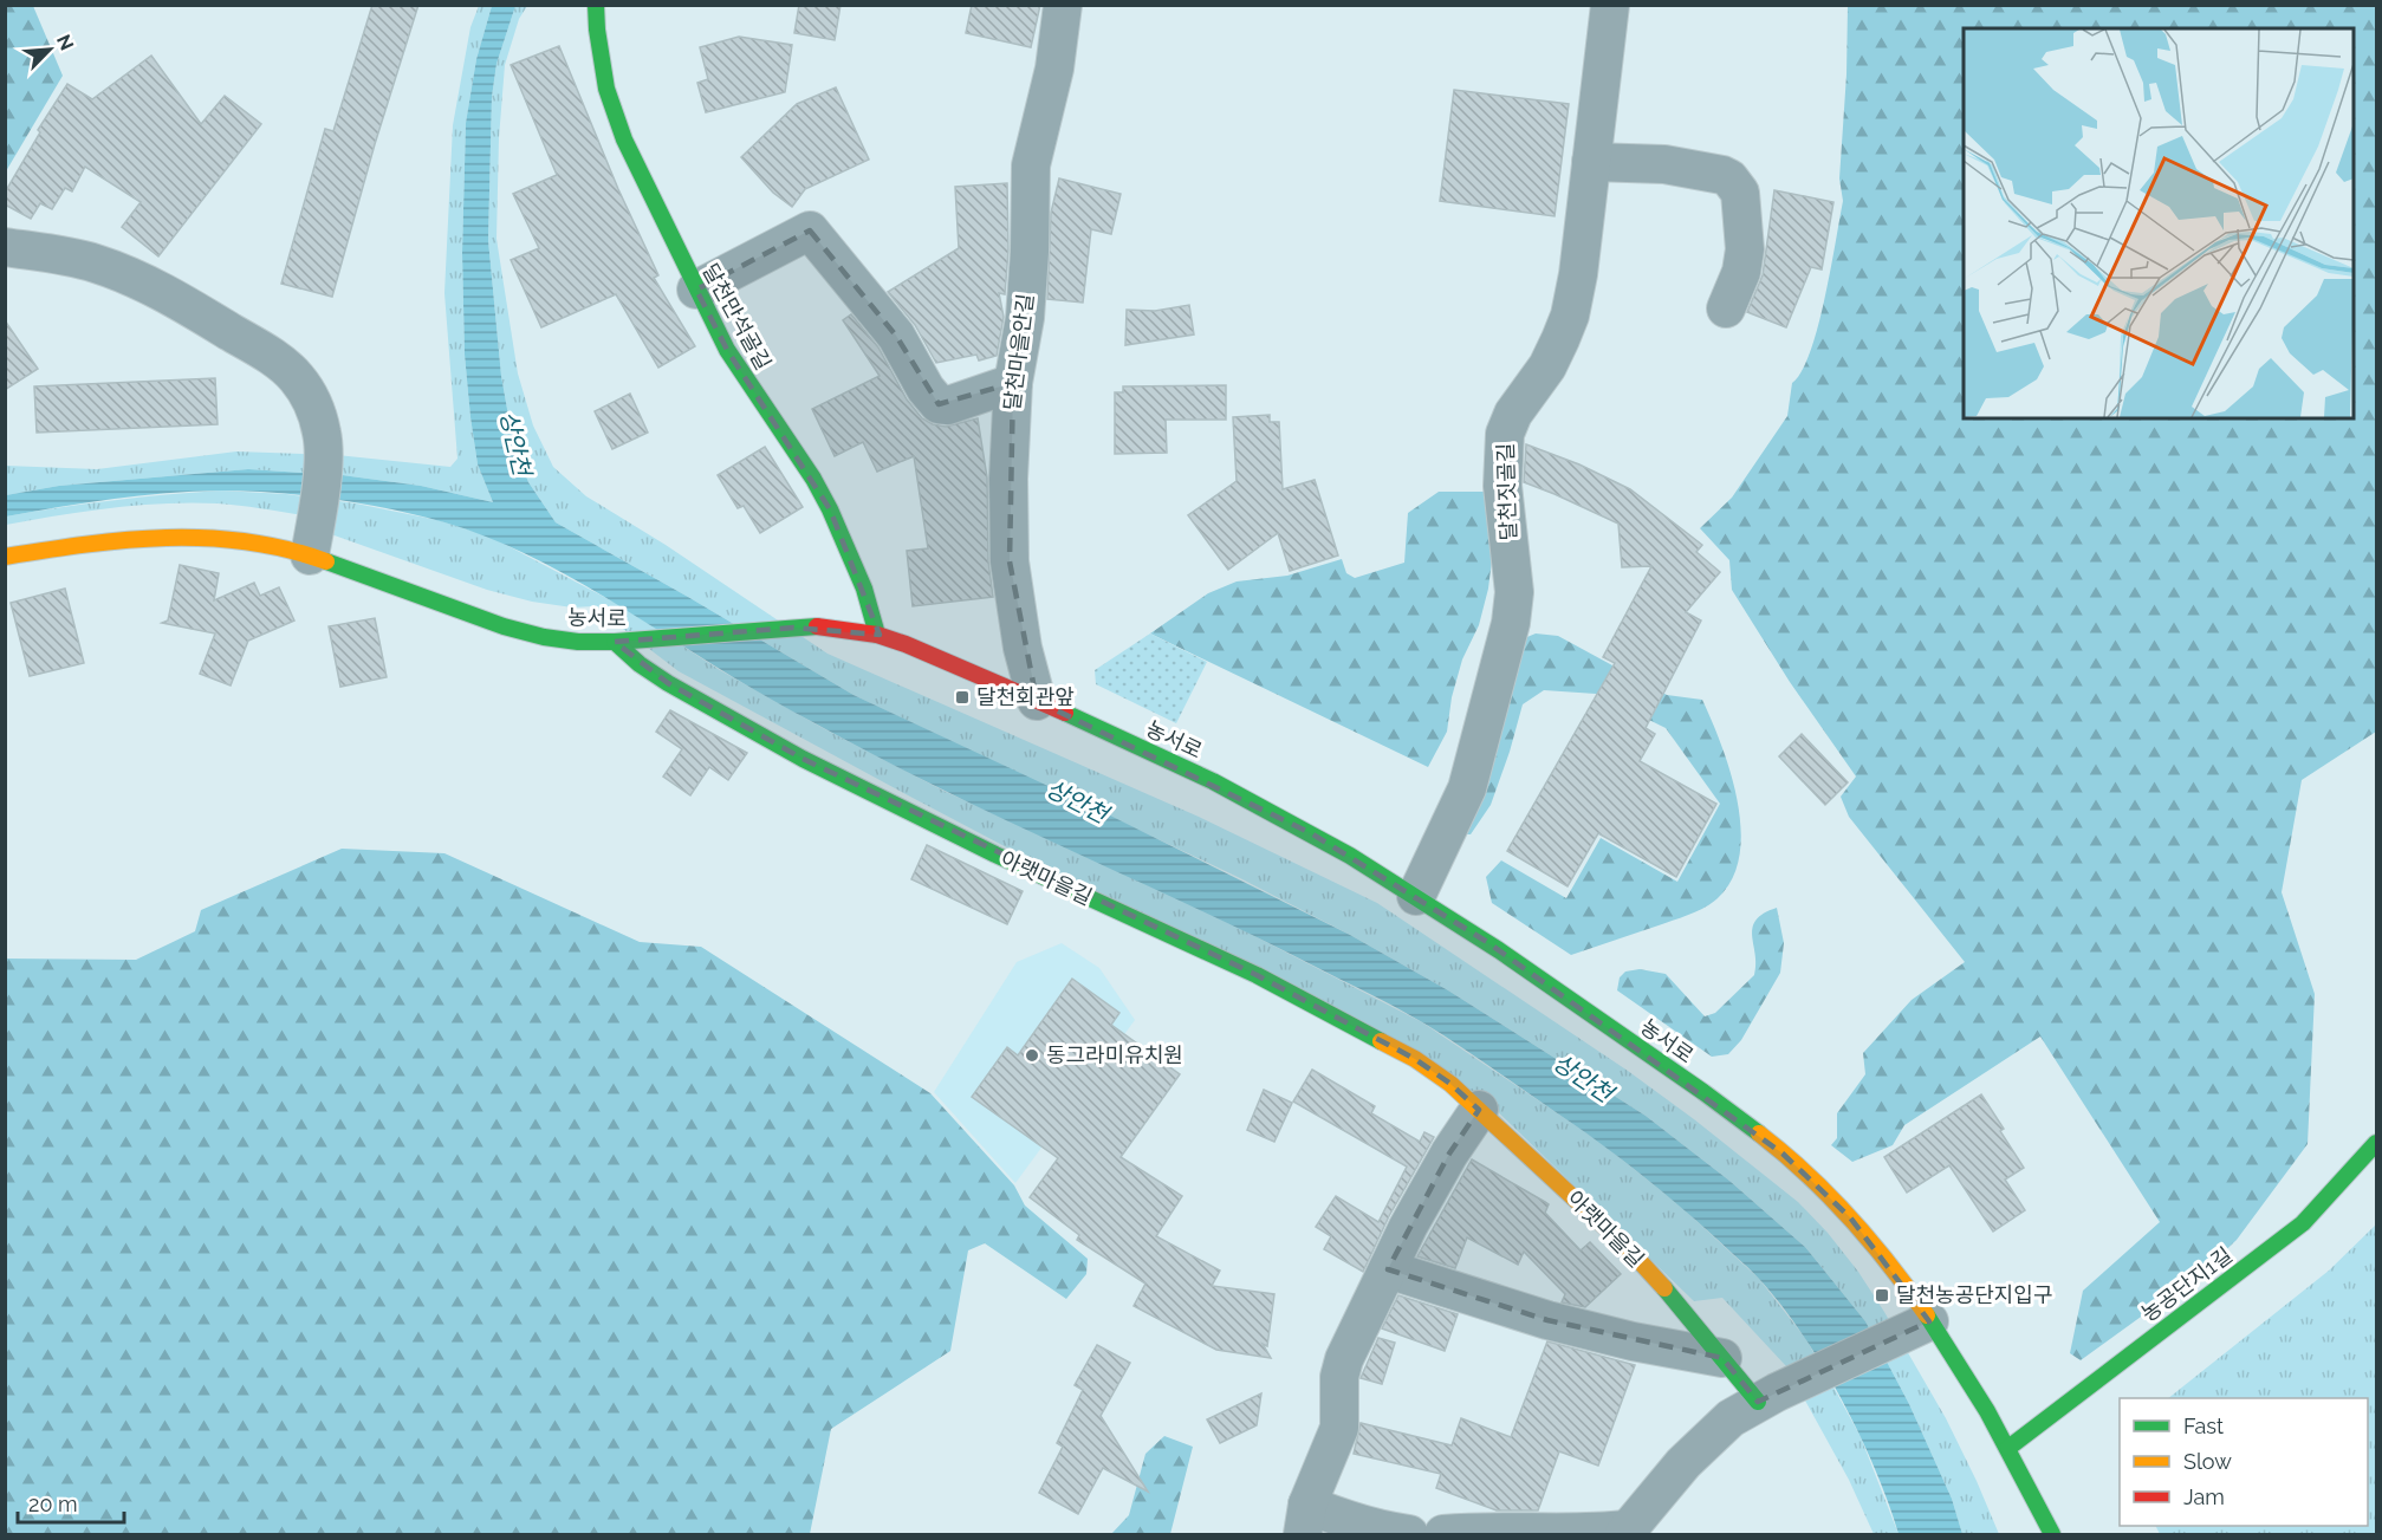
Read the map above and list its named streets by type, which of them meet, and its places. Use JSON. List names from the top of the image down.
{
  "streets": {
    "street": [
      "달천만석골길",
      "달천마을안길",
      "달천짓골길",
      "농서로",
      "아랫마을길",
      "농공단지1길"
    ]
  },
  "crossings": [
    ["달천만석골길", "농서로"],
    ["달천마을안길", "농서로"],
    ["달천짓골길", "농서로"],
    ["농서로", "아랫마을길"],
    ["농서로", "농공단지1길"]
  ],
  "water": ["상안천"],
  "places": {
    "transit": ["달천회관앞", "달천농공단지입구"],
    "other": ["동그라미유치원"]
  },
  "legend": ["Fast", "Slow", "Jam"],
  "scale_bar": "20 m",
  "north": "top right"
}
